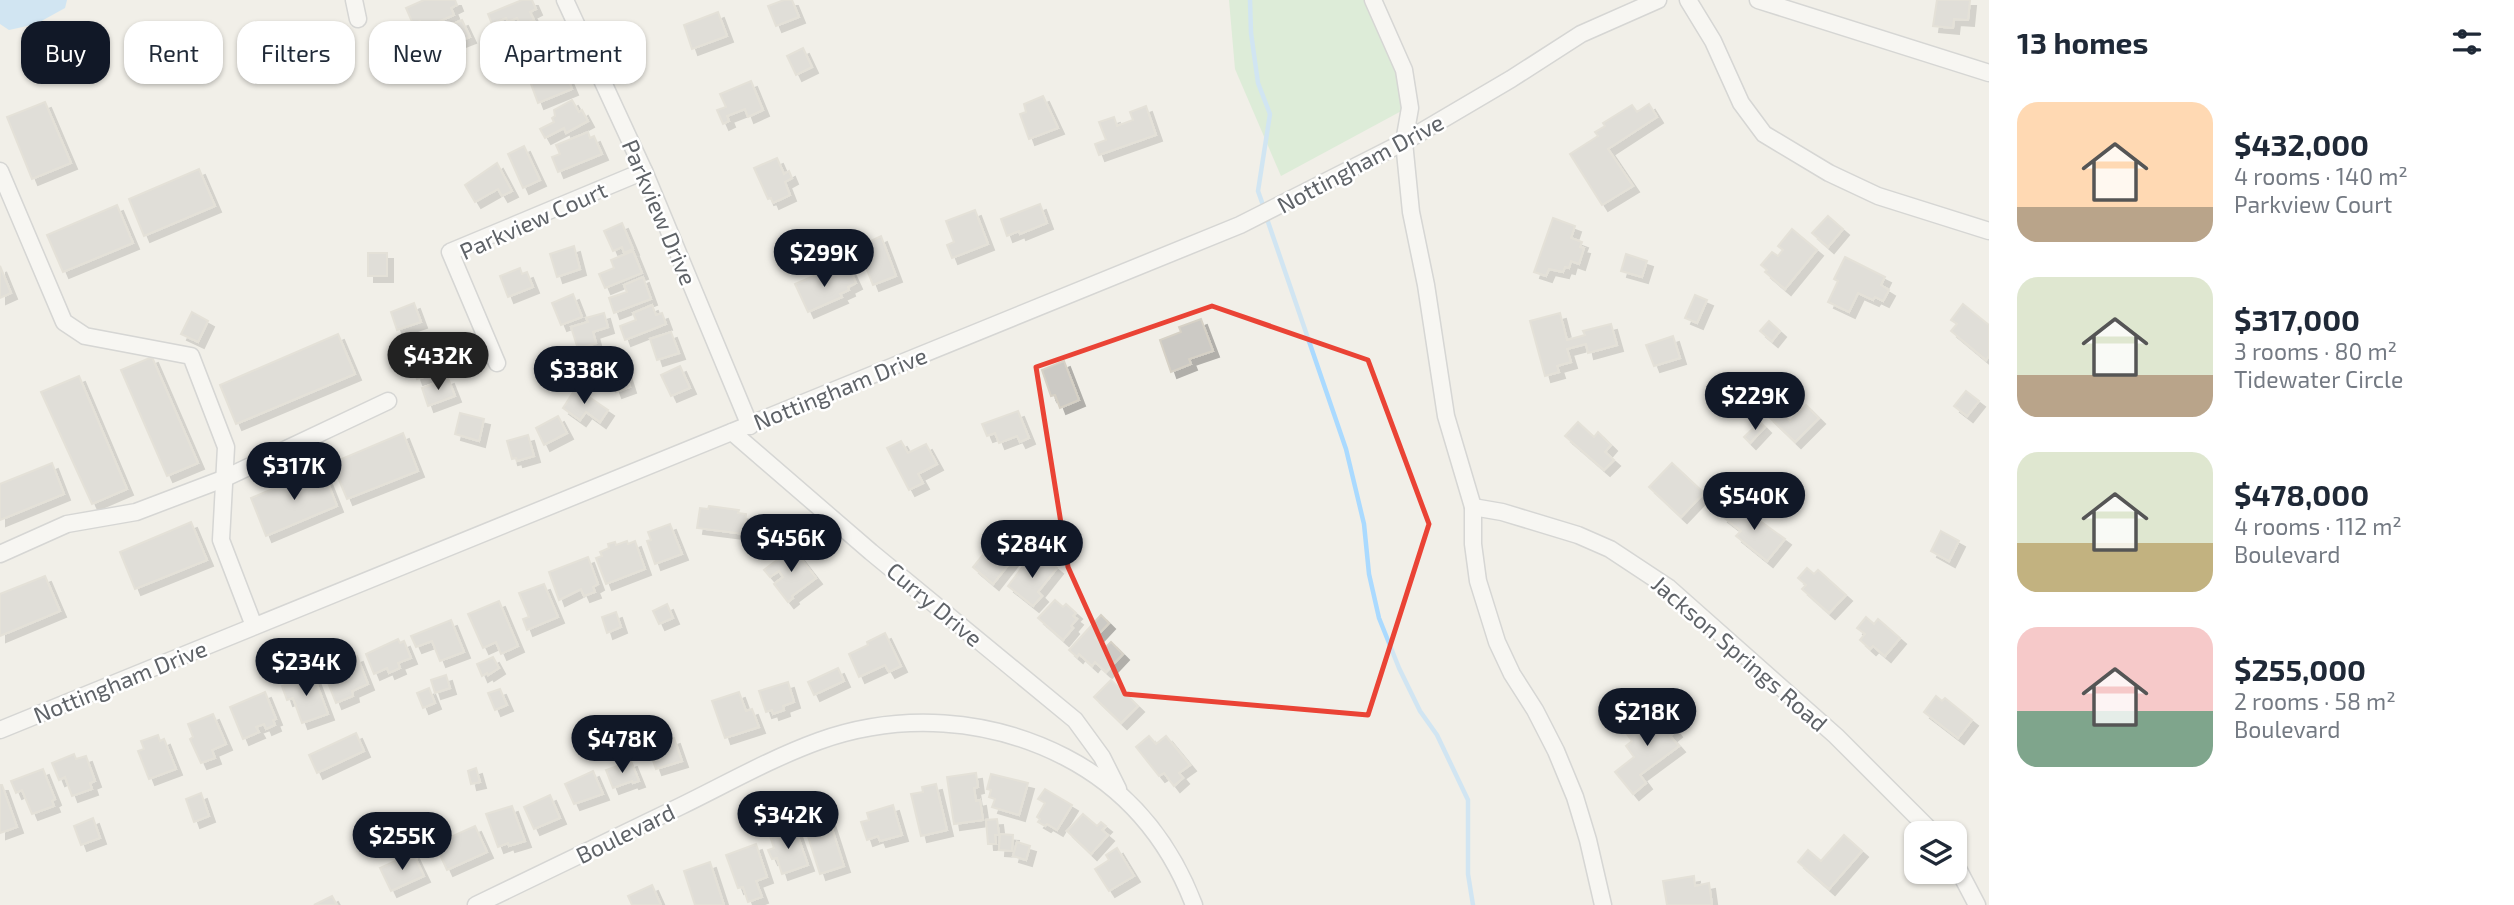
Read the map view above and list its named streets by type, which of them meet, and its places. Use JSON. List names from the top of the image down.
{
  "streets": {
    "street": [
      "Nottingham Drive",
      "Parkview Drive",
      "Parkview Court",
      "Curry Drive",
      "Jackson Springs Road",
      "Boulevard"
    ]
  },
  "crossings": [
    ["Nottingham Drive", "Parkview Drive"],
    ["Nottingham Drive", "Curry Drive"],
    ["Parkview Drive", "Parkview Court"],
    ["Curry Drive", "Boulevard"]
  ],
  "page": {
    "heading": "13 homes",
    "chip": [
      "Buy",
      "Rent",
      "Filters",
      "New",
      "Apartment"
    ],
    "list": [
      {
        "name": "$432,000",
        "note": "4 rooms · 140 m² · Parkview Court"
      },
      {
        "name": "$317,000",
        "note": "3 rooms · 80 m² · Tidewater Circle"
      },
      {
        "name": "$478,000",
        "note": "4 rooms · 112 m² · Boulevard"
      },
      {
        "name": "$255,000",
        "note": "2 rooms · 58 m² · Boulevard"
      }
    ],
    "price": [
      "$299K",
      "$432K",
      "$338K",
      "$229K",
      "$317K",
      "$540K",
      "$456K",
      "$284K",
      "$234K",
      "$218K",
      "$478K",
      "$342K",
      "$255K"
    ]
  }
}
